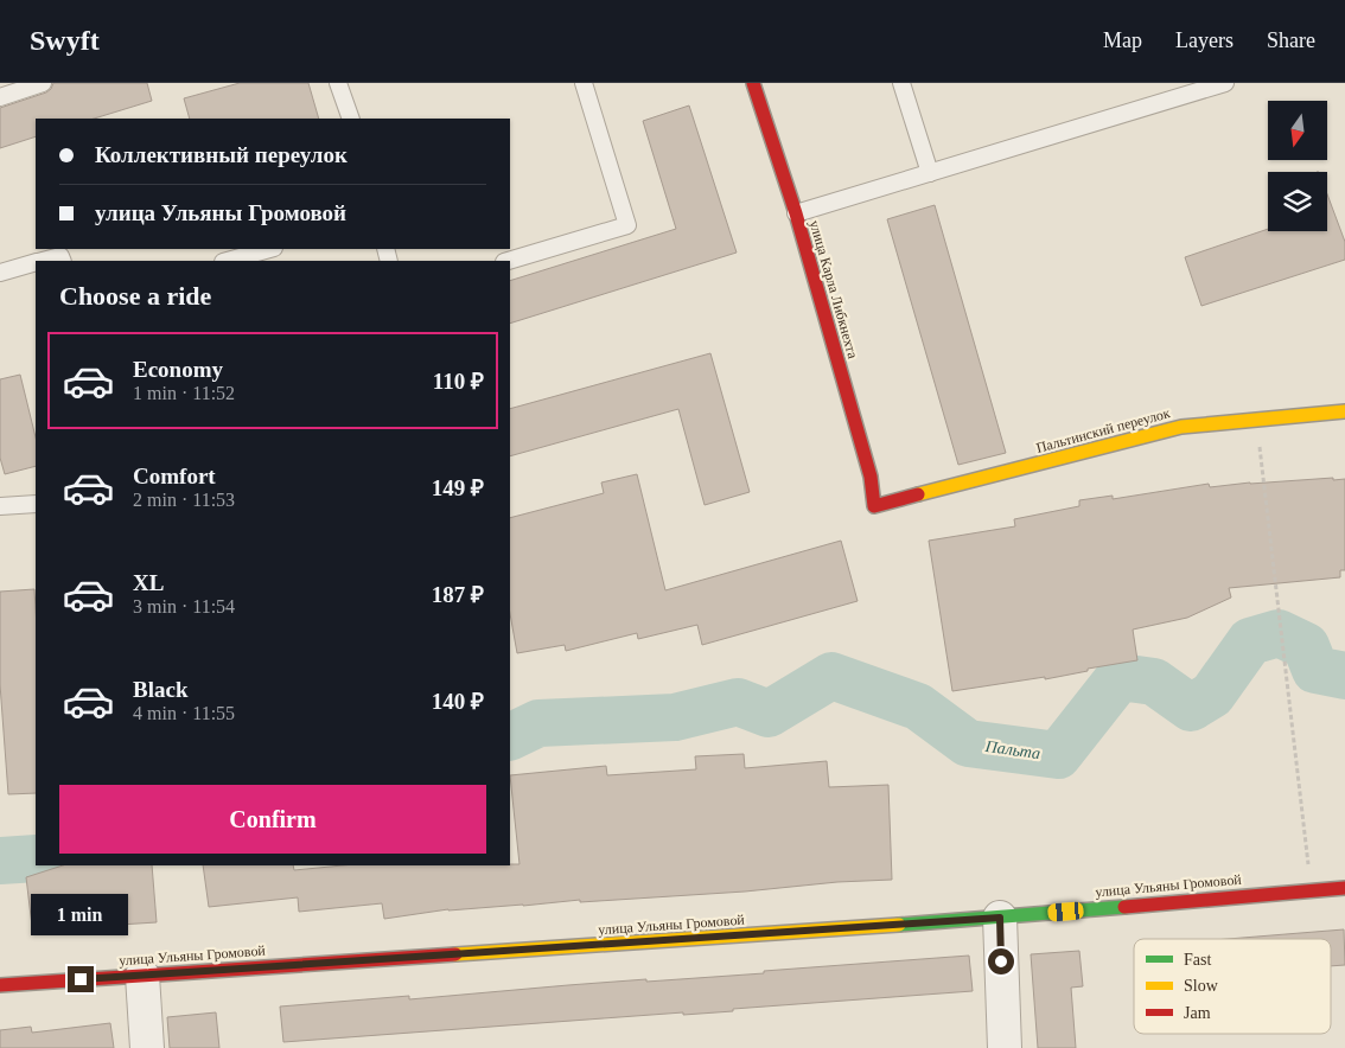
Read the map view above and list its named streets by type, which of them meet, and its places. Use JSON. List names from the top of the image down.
{
  "streets": {
    "street": ["улица Карла Либкнехта", "Пальтинский переулок", "улица Ульяны Громовой"]
  },
  "crossings": [
    ["улица Карла Либкнехта", "Пальтинский переулок"]
  ],
  "water": ["Пальта"],
  "legend": ["Fast", "Slow", "Jam"],
  "north": "bottom",
  "page": {
    "header": "Swyft",
    "nav": ["Map", "Layers", "Share"],
    "banner": ["Коллективный переулок", "улица Ульяны Громовой"],
    "heading": "Choose a ride",
    "list": [
      {
        "name": "Economy",
        "note": "1 min · 11:52",
        "value": "110 ₽"
      },
      {
        "name": "Comfort",
        "note": "2 min · 11:53",
        "value": "149 ₽"
      },
      {
        "name": "XL",
        "note": "3 min · 11:54",
        "value": "187 ₽"
      },
      {
        "name": "Black",
        "note": "4 min · 11:55",
        "value": "140 ₽"
      }
    ],
    "buttons": "Confirm",
    "bubble": "1 min"
  }
}
